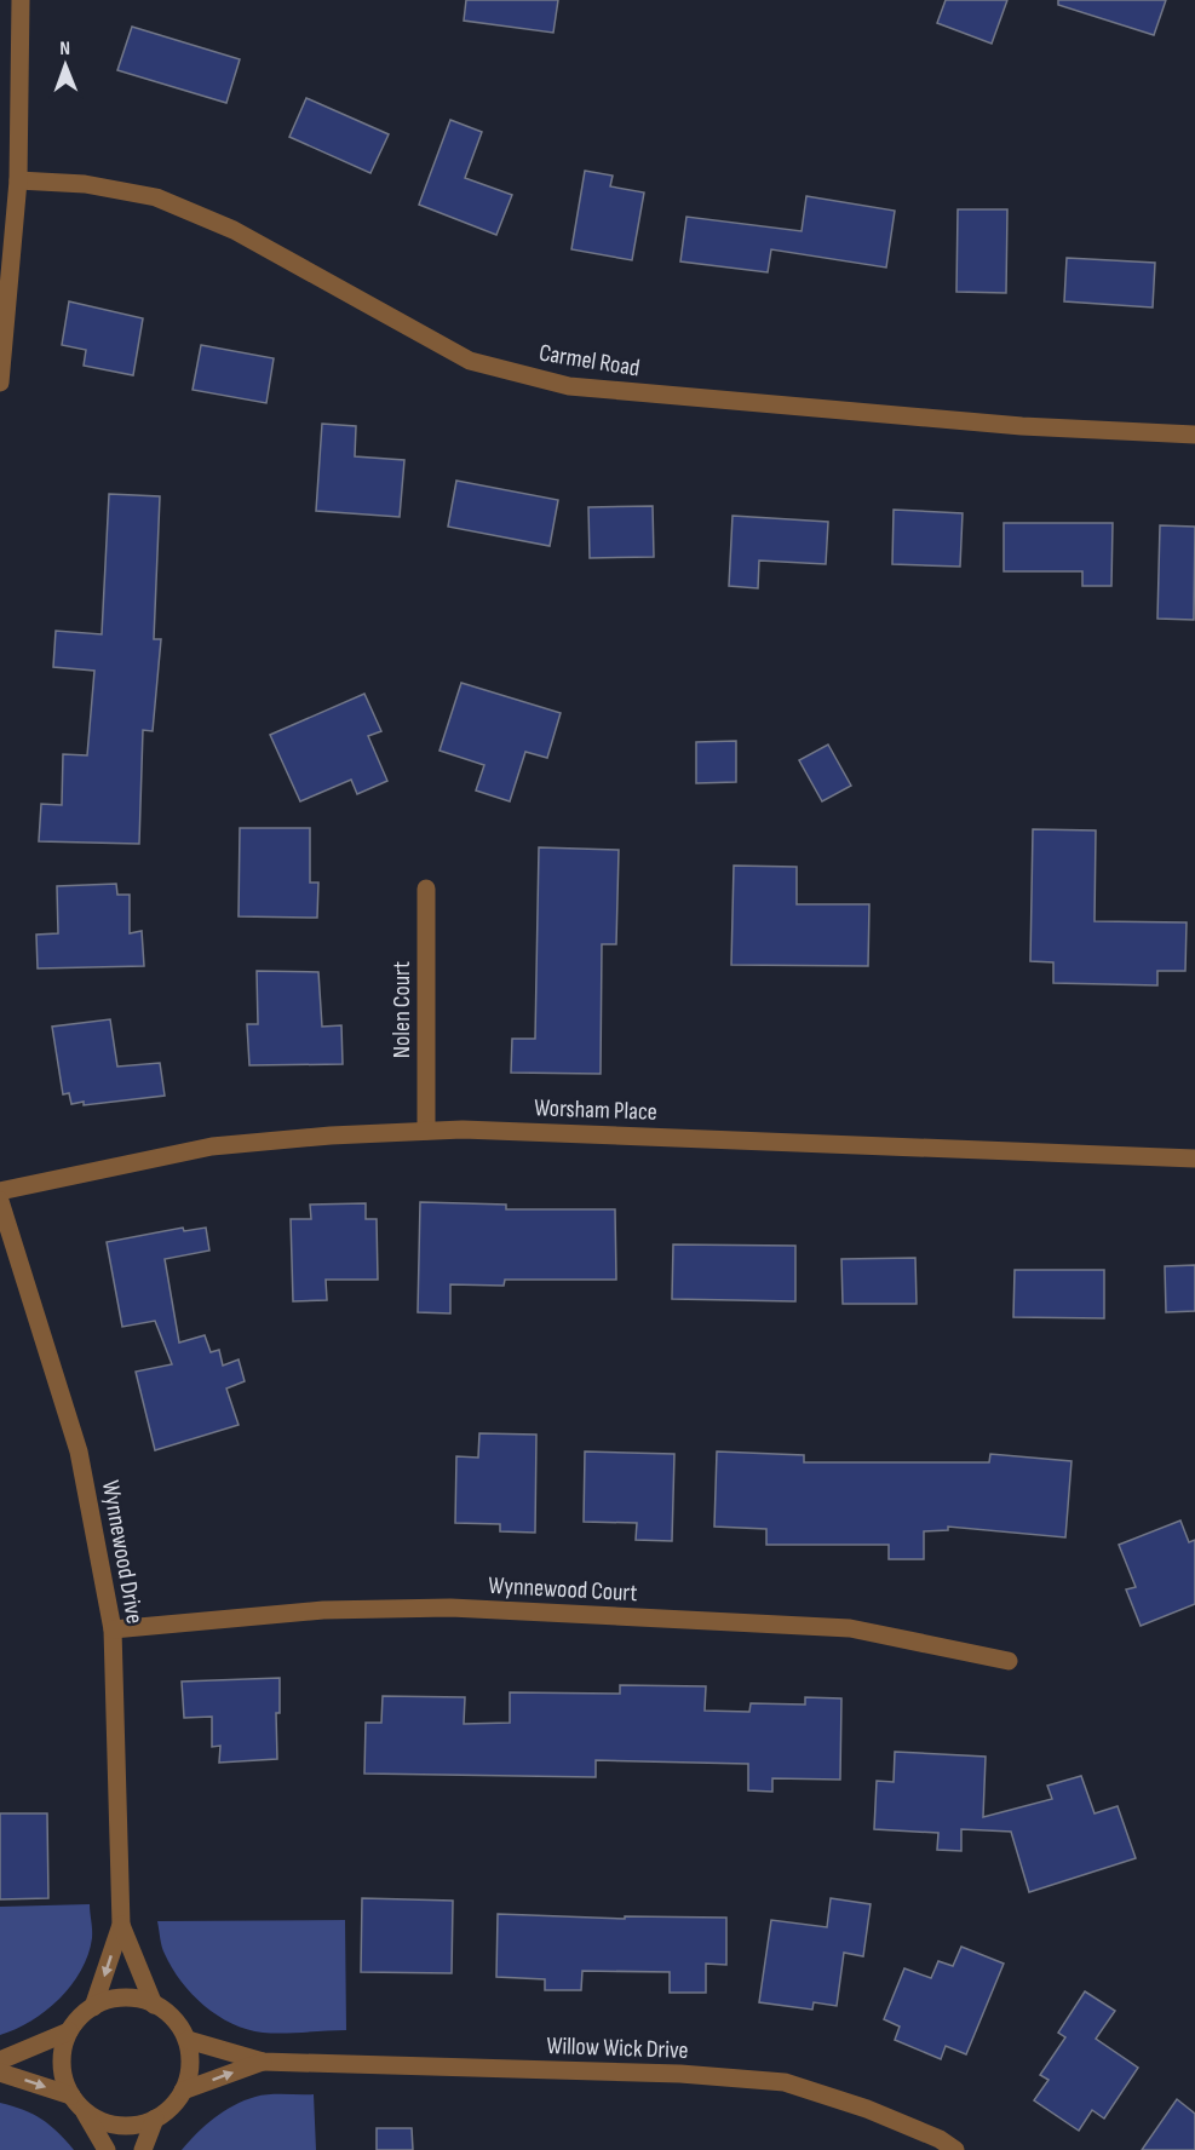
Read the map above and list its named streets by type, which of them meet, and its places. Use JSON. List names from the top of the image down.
{
  "streets": {
    "street": [
      "Carmel Road",
      "Nolen Court",
      "Worsham Place",
      "Wynnewood Drive",
      "Wynnewood Court",
      "Willow Wick Drive"
    ]
  },
  "crossings": [
    ["Nolen Court", "Worsham Place"],
    ["Wynnewood Drive", "Wynnewood Court"],
    ["Wynnewood Drive", "Willow Wick Drive"]
  ],
  "north": "top"
}
